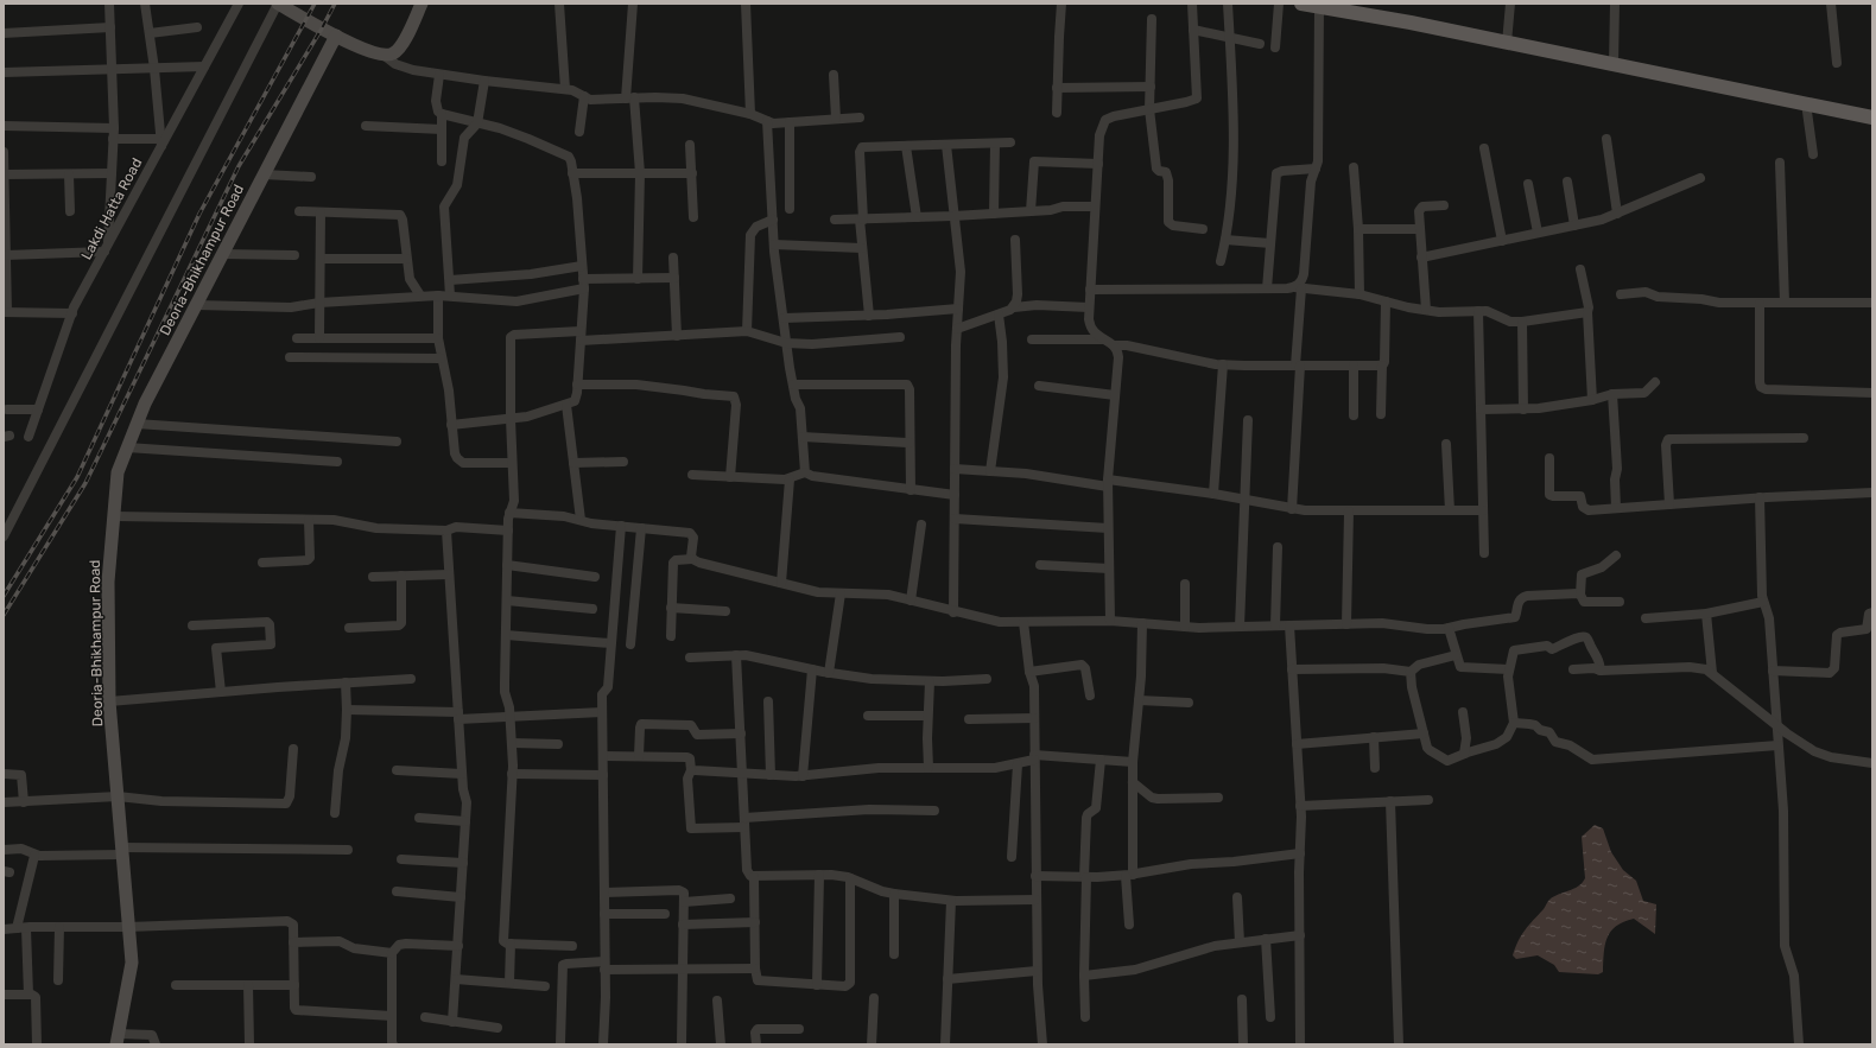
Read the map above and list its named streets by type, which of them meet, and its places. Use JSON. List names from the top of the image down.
{
  "streets": {
    "main road": ["Deoria-Bhikhampur Road"],
    "street": ["Lakdi Hatta Road"]
  }
}
